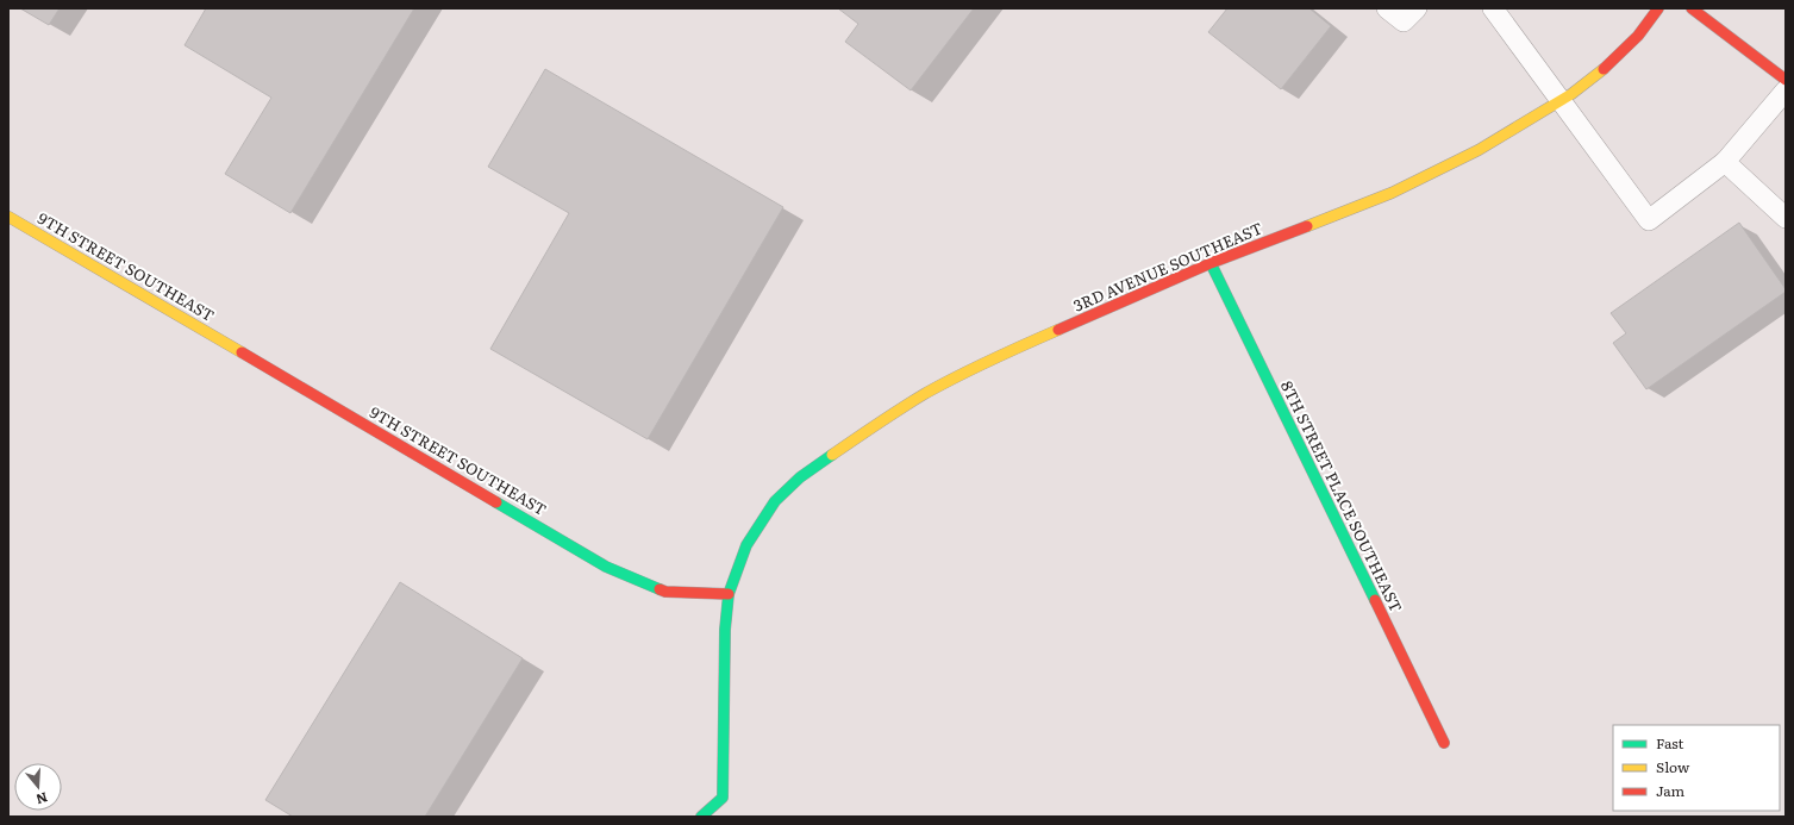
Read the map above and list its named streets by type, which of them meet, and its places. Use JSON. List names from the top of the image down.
{
  "streets": {
    "street": ["9TH STREET SOUTHEAST", "3RD AVENUE SOUTHEAST", "8TH STREET PLACE SOUTHEAST"]
  },
  "crossings": [
    ["9TH STREET SOUTHEAST", "3RD AVENUE SOUTHEAST"],
    ["3RD AVENUE SOUTHEAST", "8TH STREET PLACE SOUTHEAST"]
  ],
  "legend": ["Fast", "Slow", "Jam"],
  "north": "bottom"
}
